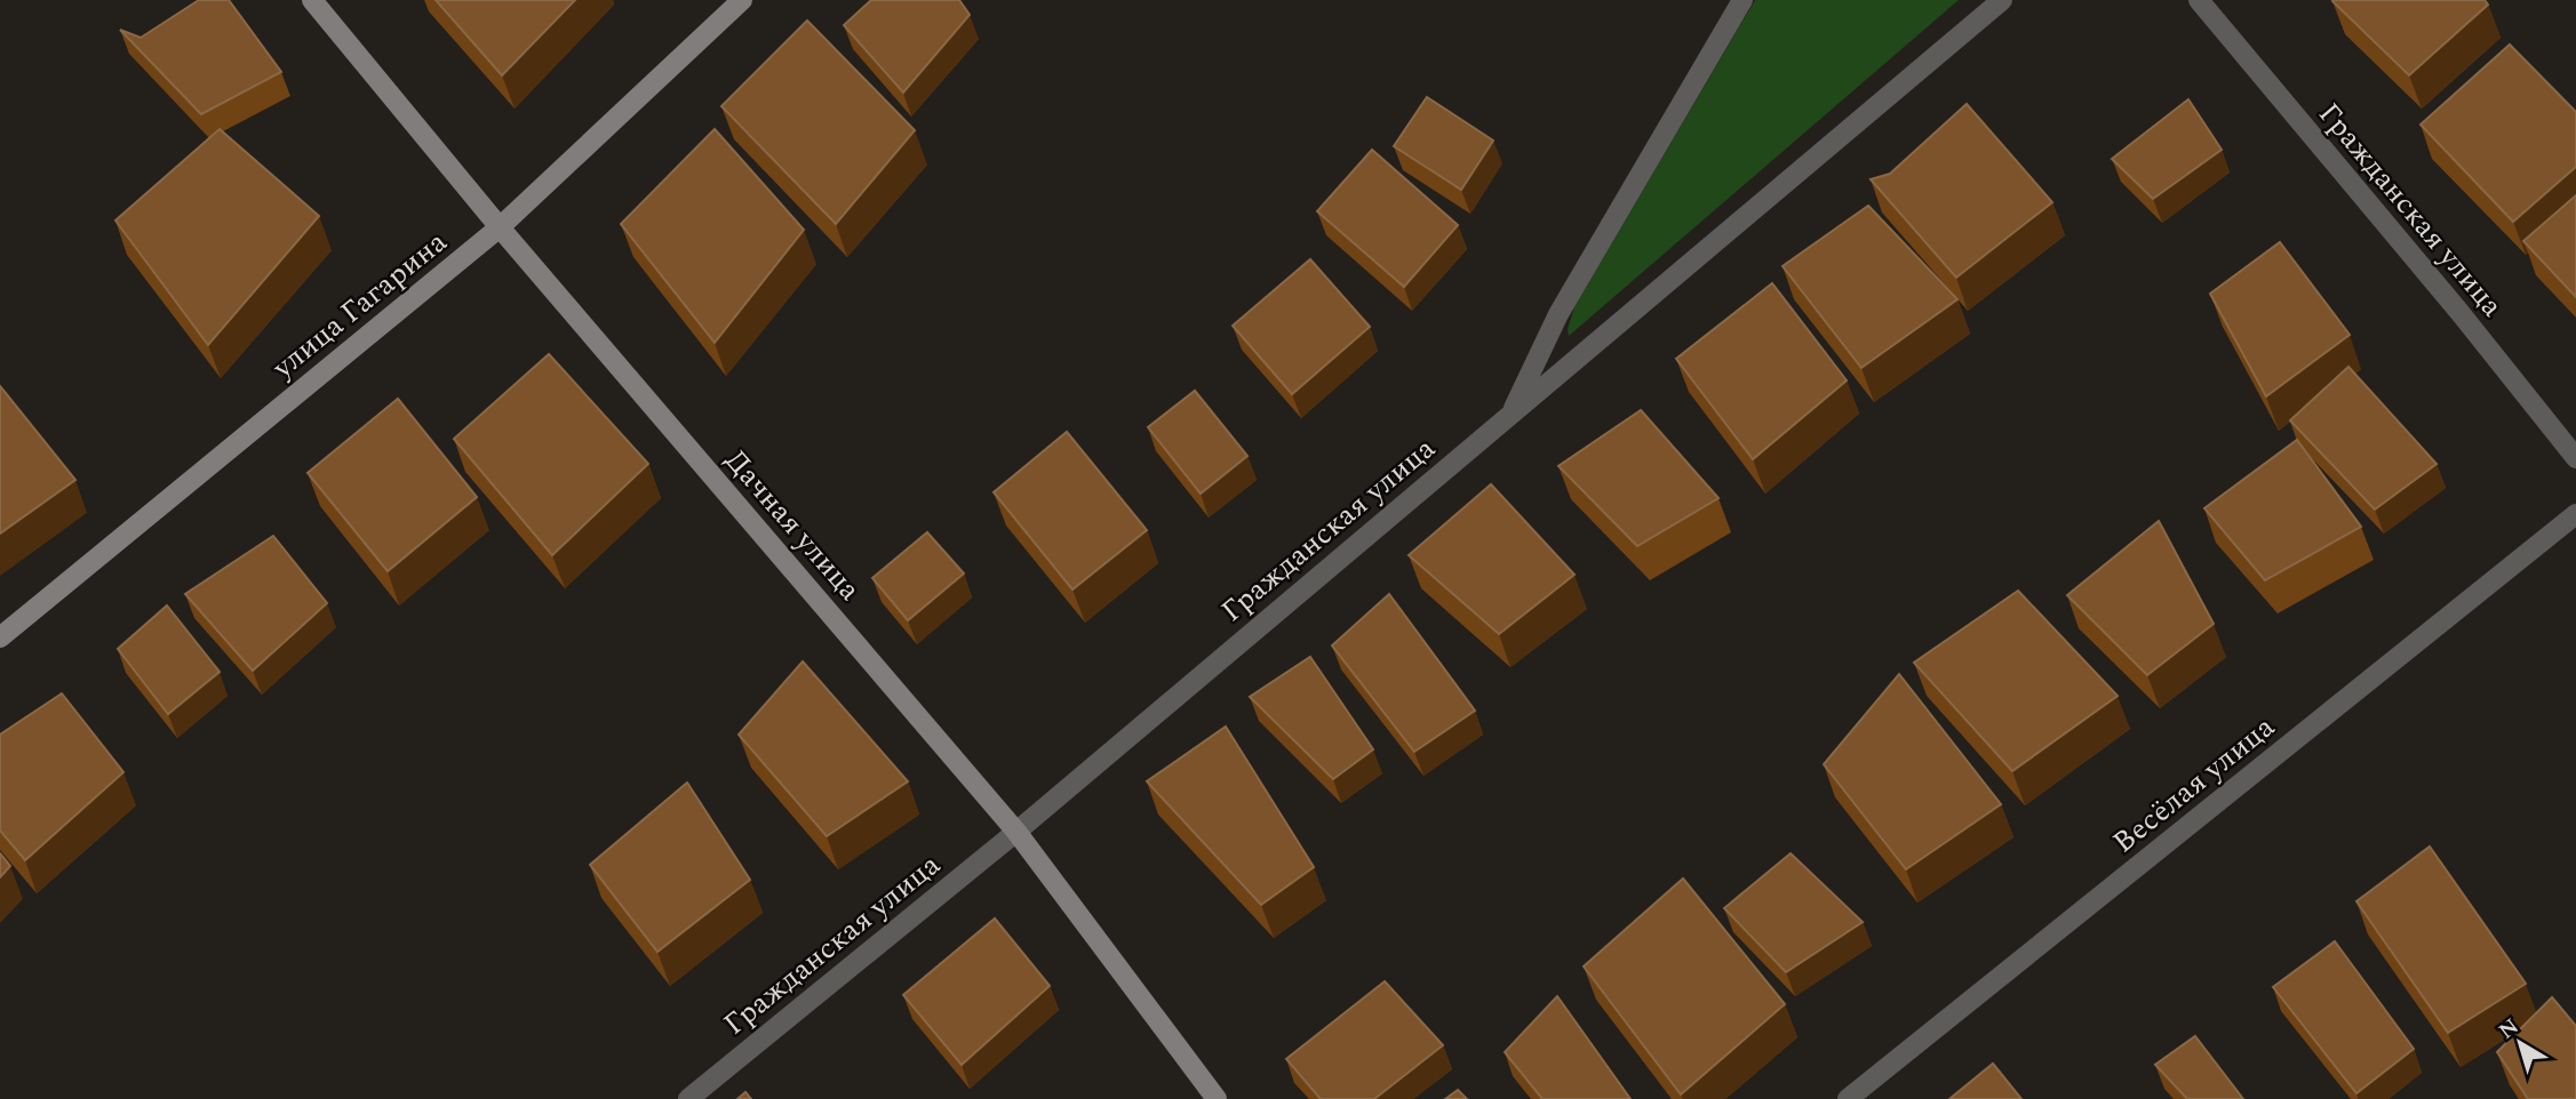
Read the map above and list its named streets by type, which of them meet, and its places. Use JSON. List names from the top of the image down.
{
  "streets": {
    "main road": ["улица Гагарина", "Дачная улица"],
    "street": ["Гражданская улица", "Весёлая улица"]
  },
  "crossings": [
    ["Гражданская улица", "Дачная улица"],
    ["улица Гагарина", "Дачная улица"]
  ],
  "north": "top left"
}
